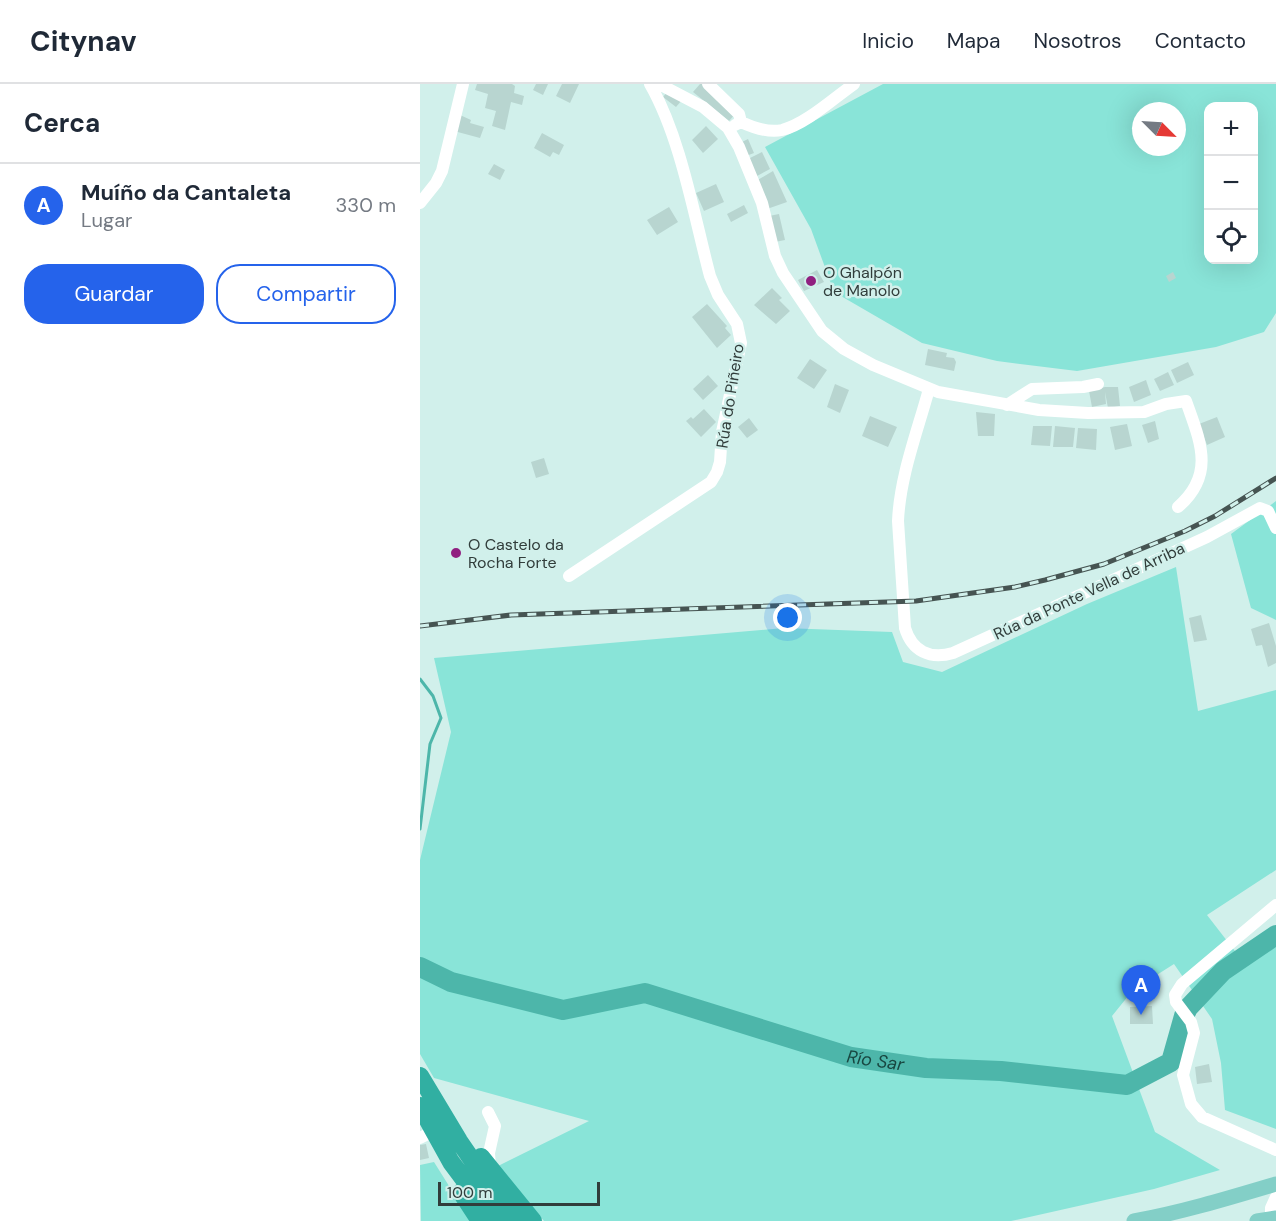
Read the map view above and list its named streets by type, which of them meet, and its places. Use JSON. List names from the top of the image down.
{
  "streets": {
    "street": ["Rúa do Piñeiro", "Rúa da Ponte Vella de Arriba"]
  },
  "water": ["Río Sar"],
  "places": ["O Ghalpón de Manolo", "O Castelo da Rocha Forte"],
  "scale_bar": "100 m",
  "north": "bottom right",
  "page": {
    "header": "Citynav",
    "nav": [
      "Inicio",
      "Mapa",
      "Nosotros",
      "Contacto"
    ],
    "heading": "Cerca",
    "map_buttons": ["+", "−"],
    "list": [
      {
        "mark": "A",
        "name": "Muíño da Cantaleta",
        "note": "Lugar",
        "value": "330 m"
      }
    ],
    "buttons": ["Guardar", "Compartir"],
    "pins": "A",
    "scale": "100 m"
  }
}
